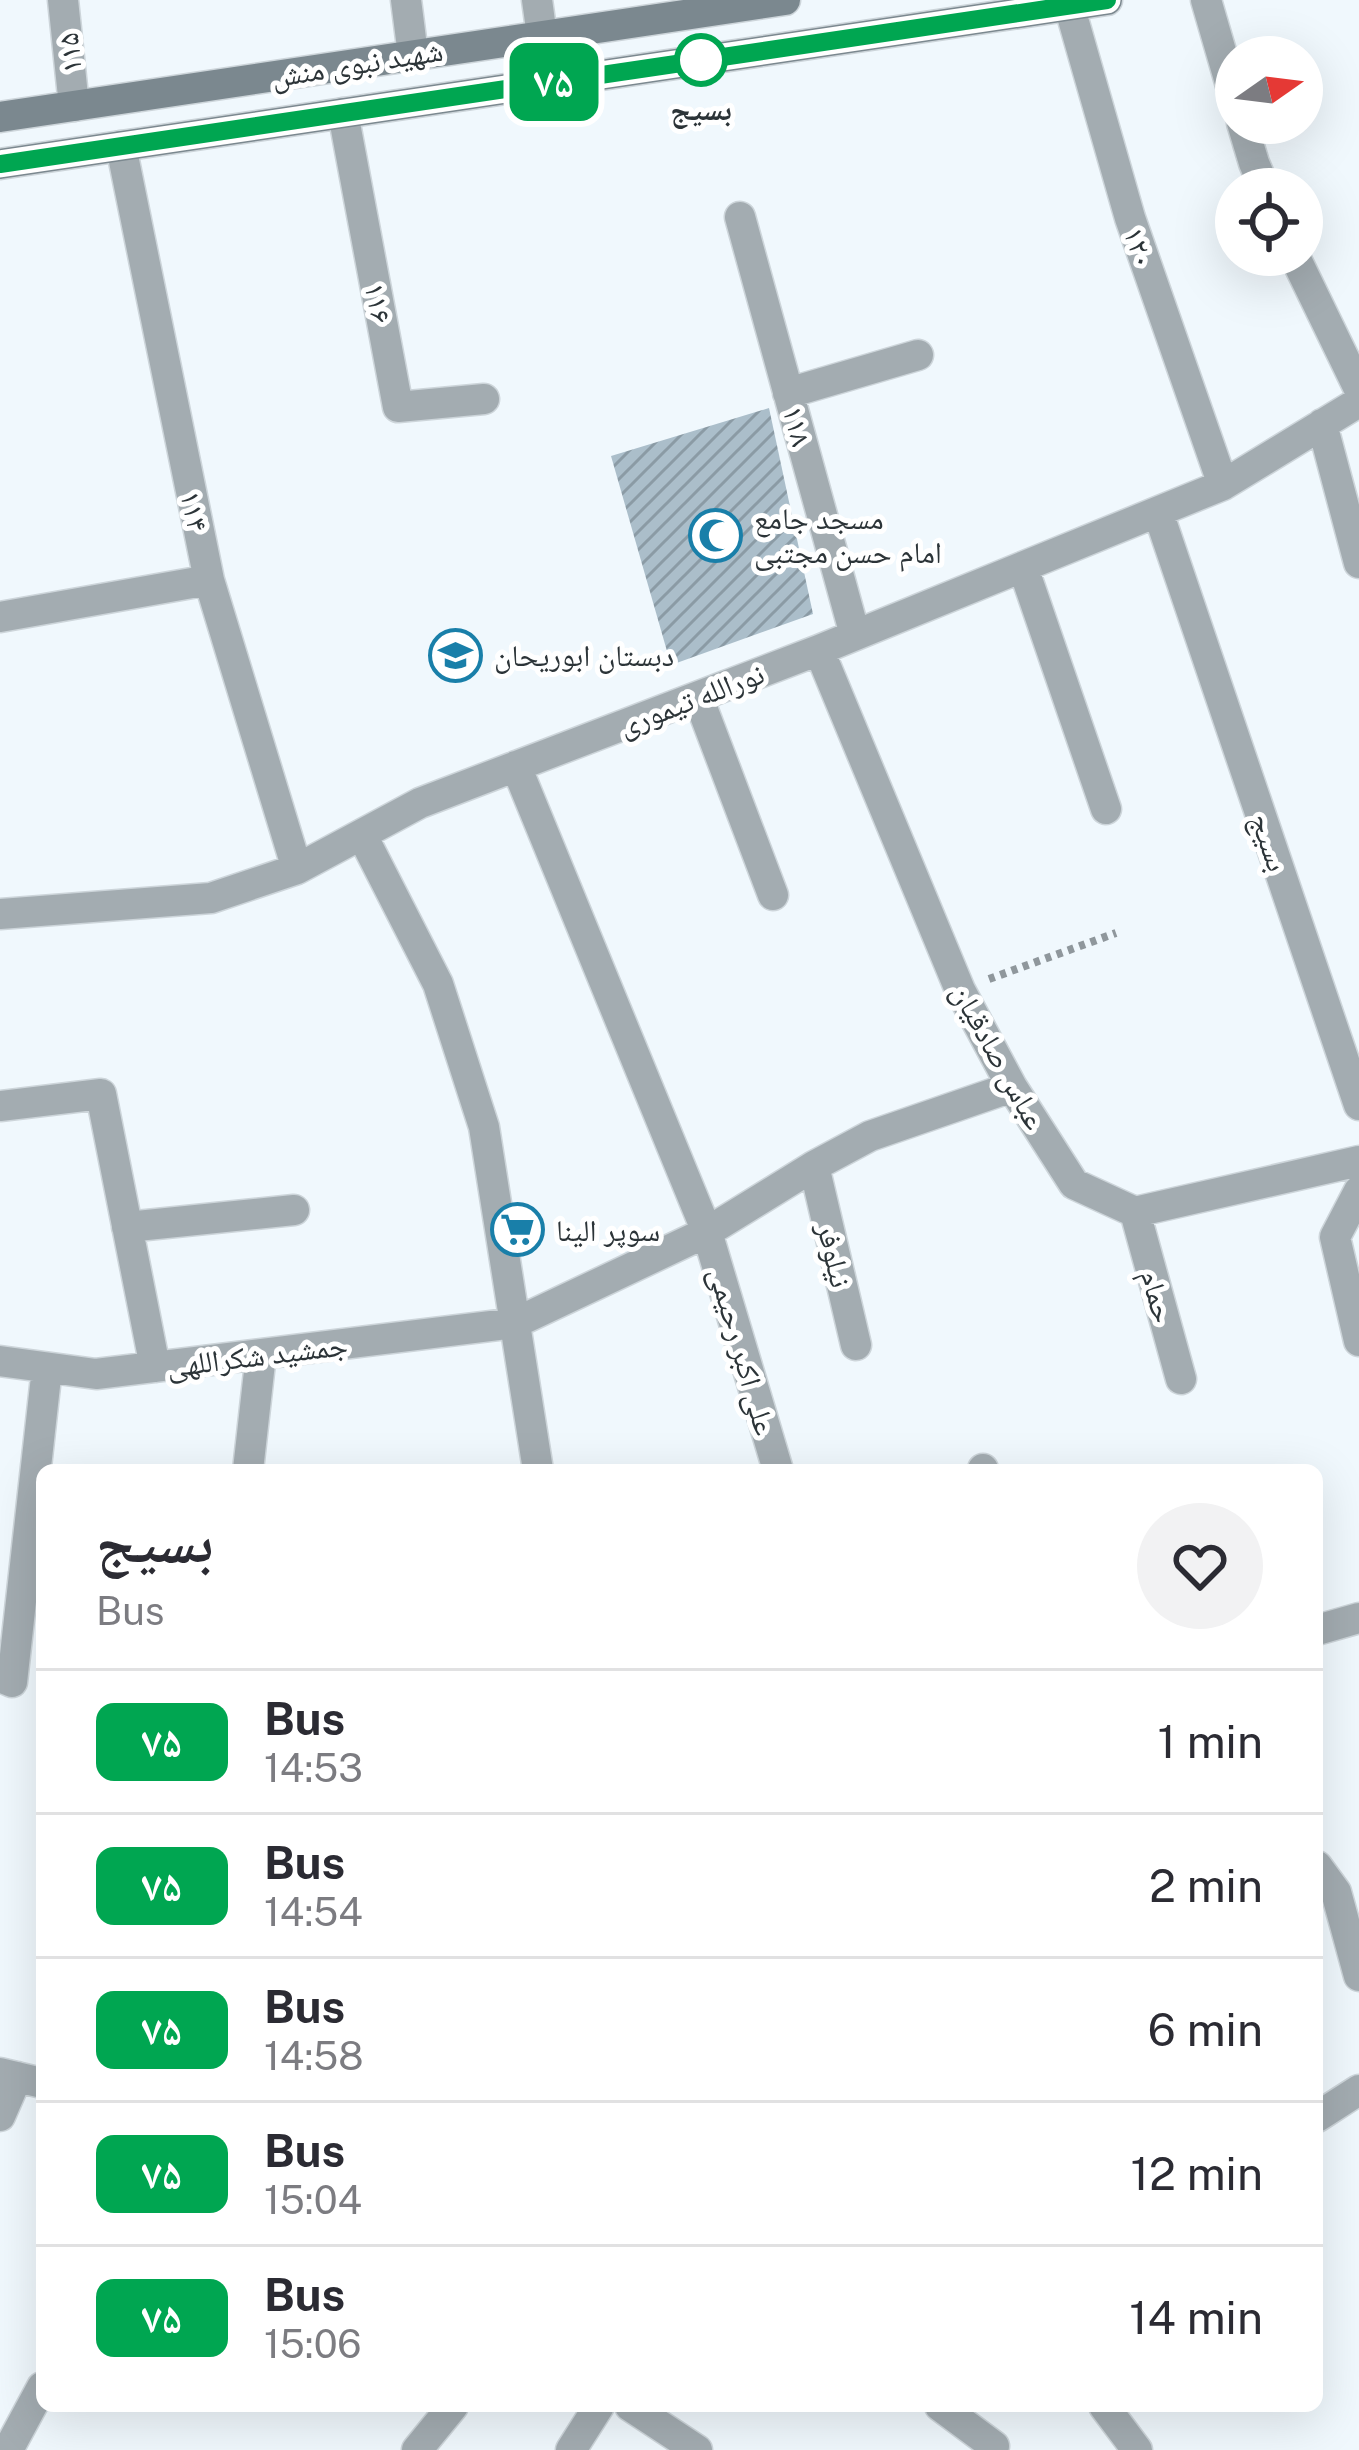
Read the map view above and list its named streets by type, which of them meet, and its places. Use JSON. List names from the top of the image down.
{
  "streets": {
    "main road": ["شهید نبوی منش"],
    "street": [
      "۱۱۵",
      "۱۲۰",
      "۱۱۶",
      "۱۱۸",
      "۱۱۴",
      "نورالله تیموری",
      "بسیج",
      "عباس صادقیان",
      "نیلوفر",
      "حمام",
      "علی اکبر رحیمی",
      "جمشید شکراللهی"
    ]
  },
  "crossings": [
    ["۱۱۵", "شهید نبوی منش"],
    ["شهید نبوی منش", "۱۲۰"],
    ["شهید نبوی منش", "۱۱۶"],
    ["شهید نبوی منش", "۱۱۴"],
    ["۱۲۰", "نورالله تیموری"],
    ["۱۱۸", "نورالله تیموری"],
    ["۱۱۴", "نورالله تیموری"],
    ["نورالله تیموری", "بسیج"],
    ["نورالله تیموری", "عباس صادقیان"],
    ["نورالله تیموری", "علی اکبر رحیمی"],
    ["عباس صادقیان", "حمام"],
    ["عباس صادقیان", "جمشید شکراللهی"],
    ["نیلوفر", "جمشید شکراللهی"],
    ["علی اکبر رحیمی", "جمشید شکراللهی"]
  ],
  "places": {
    "other": ["بسیج"],
    "mosque": ["مسجد جامع امام حسن مجتبی"],
    "school or university": ["دبستان ابوریحان"],
    "supermarket": ["سوپر الینا"]
  },
  "lines": ["bus line ۷۵"],
  "north": "right",
  "page": {
    "on_map": "۷۵",
    "heading": ["بسیج", "Bus"],
    "list": [
      {
        "mark": "۷۵",
        "name": "Bus",
        "note": "14:53",
        "value": "1 min"
      },
      {
        "mark": "۷۵",
        "name": "Bus",
        "note": "14:54",
        "value": "2 min"
      },
      {
        "mark": "۷۵",
        "name": "Bus",
        "note": "14:58",
        "value": "6 min"
      },
      {
        "mark": "۷۵",
        "name": "Bus",
        "note": "15:04",
        "value": "12 min"
      },
      {
        "mark": "۷۵",
        "name": "Bus",
        "note": "15:06",
        "value": "14 min"
      }
    ]
  }
}
